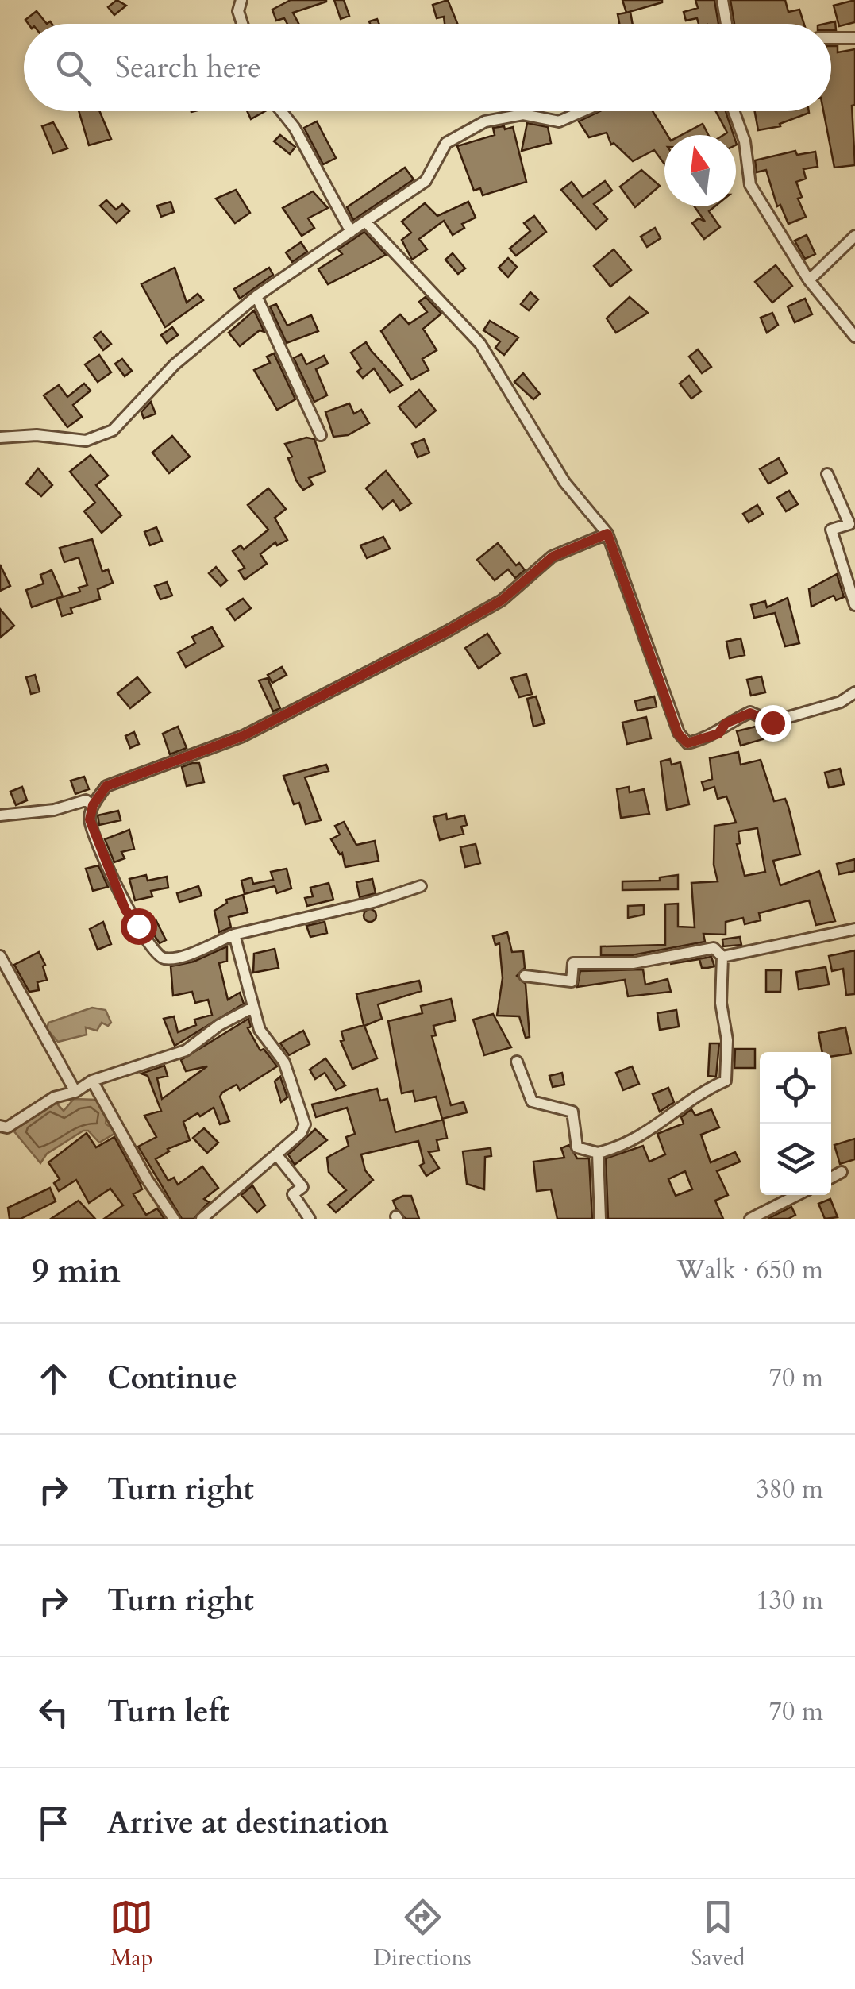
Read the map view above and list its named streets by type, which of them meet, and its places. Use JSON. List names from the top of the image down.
{
  "north": "top",
  "page": {
    "search": "Search here",
    "heading": ["9 min", "Walk · 650 m"],
    "list": [
      ["Continue", "70 m"],
      ["Turn right", "380 m"],
      ["Turn right", "130 m"],
      ["Turn left", "70 m"],
      "Arrive at destination"
    ],
    "nav": ["Map", "Directions", "Saved"]
  }
}
